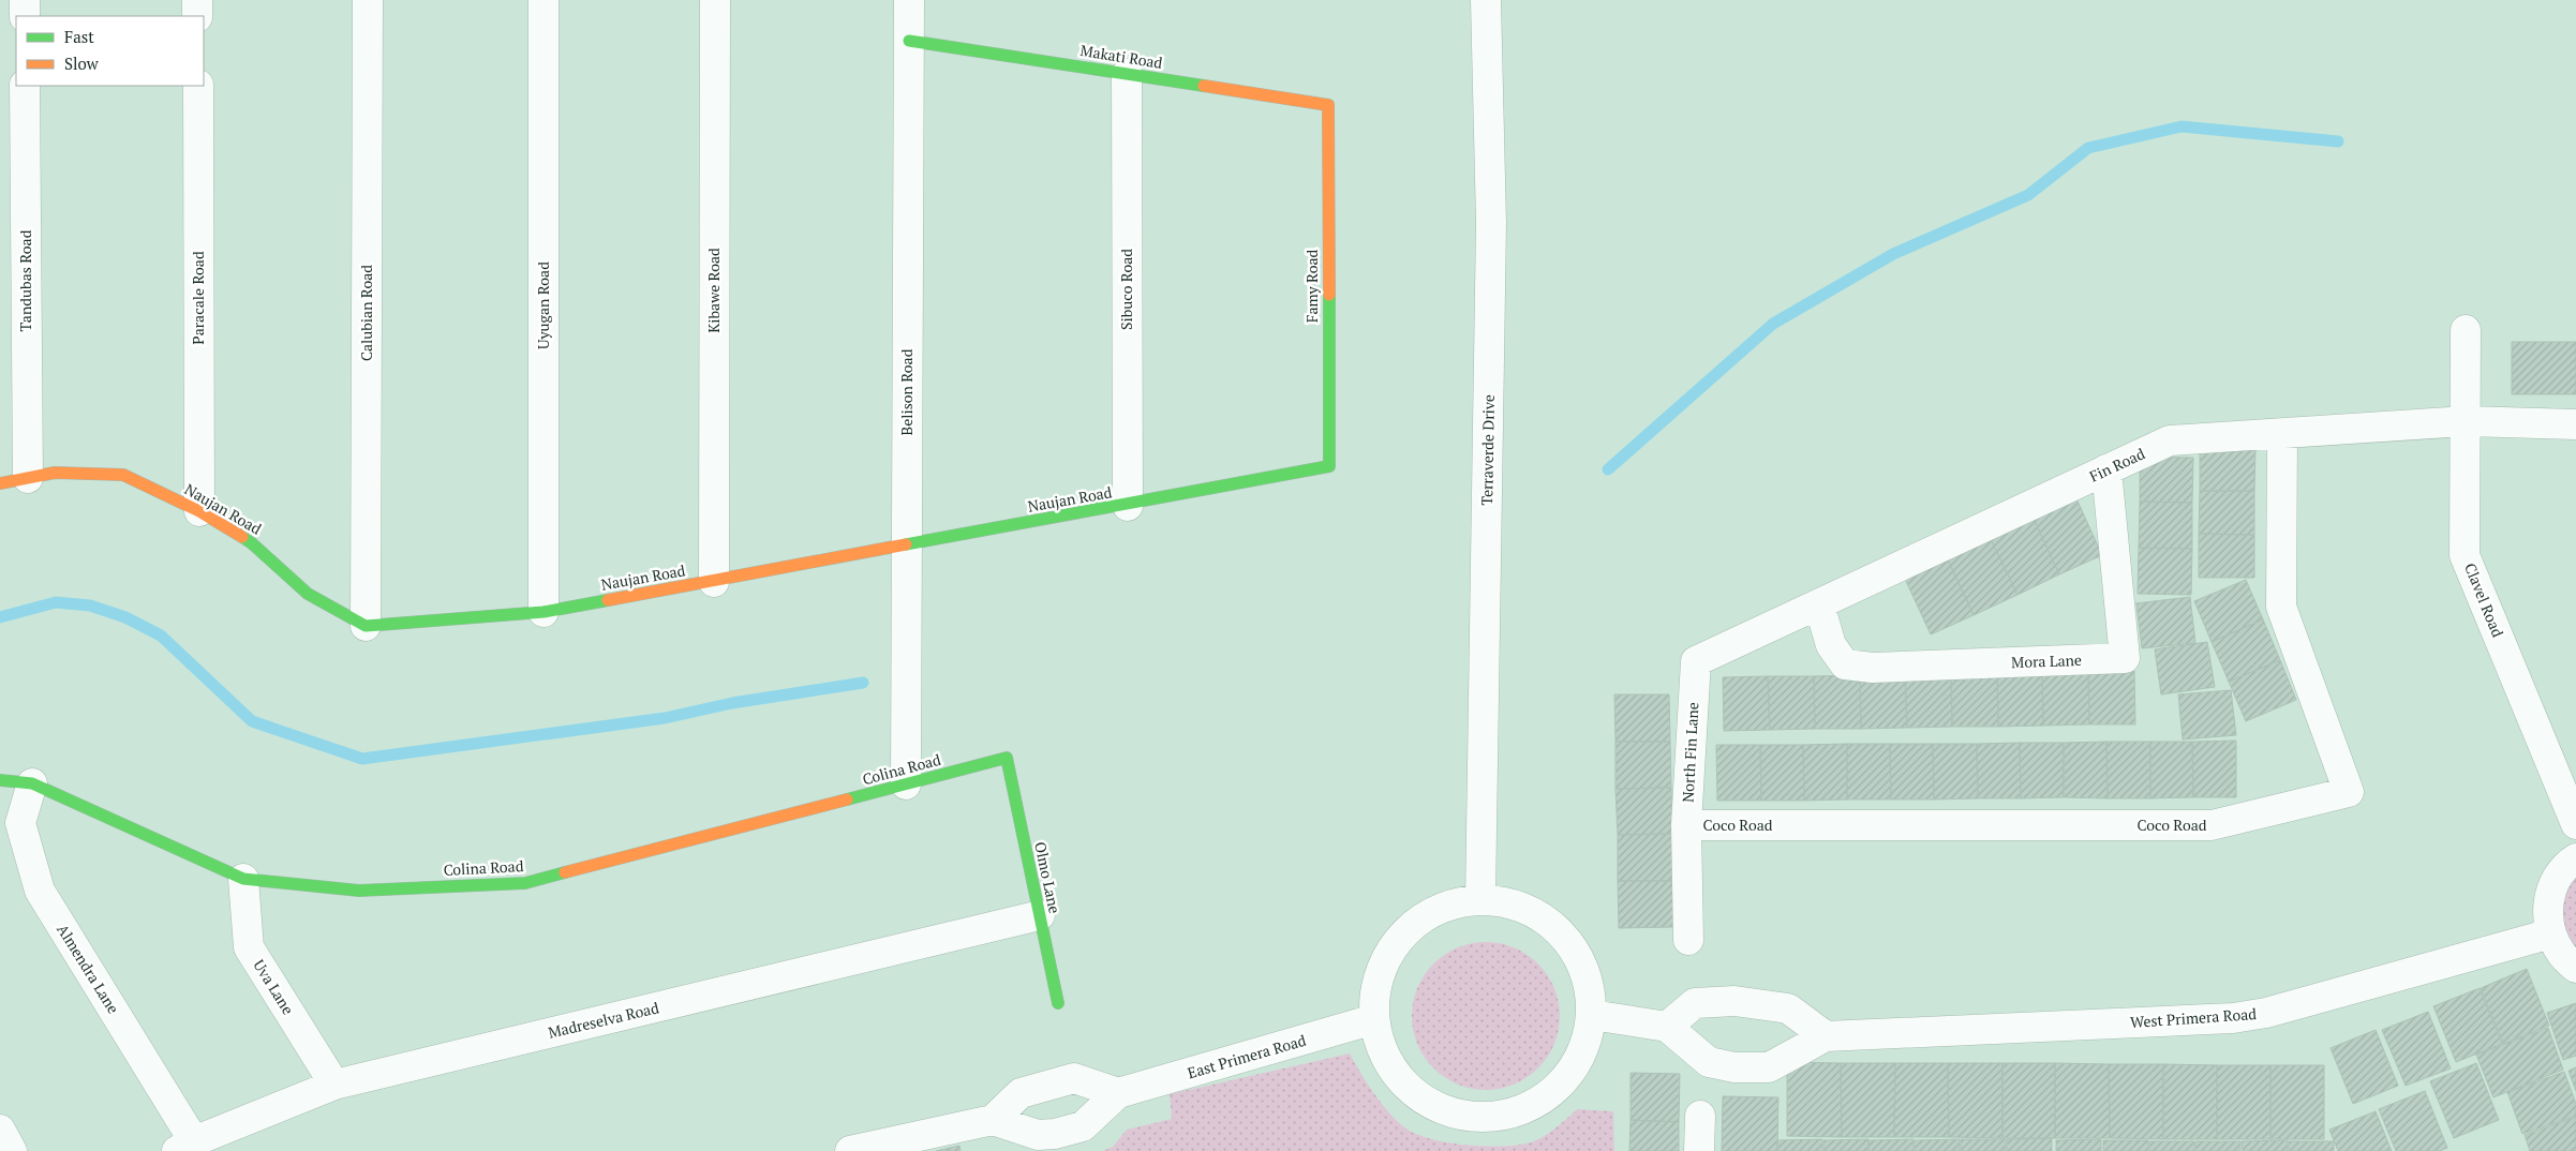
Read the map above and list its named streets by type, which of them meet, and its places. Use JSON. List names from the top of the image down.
{
  "streets": {
    "street": [
      "Makati Road",
      "Tandubas Road",
      "Famy Road",
      "Sibuco Road",
      "Kibawe Road",
      "Paracale Road",
      "Uyugan Road",
      "Calubian Road",
      "Belison Road",
      "Terraverde Drive",
      "Fin Road",
      "Naujan Road",
      "Clavel Road",
      "Mora Lane",
      "North Fin Lane",
      "Colina Road",
      "Coco Road",
      "Olmo Lane",
      "Almendra Lane",
      "Uva Lane",
      "West Primera Road",
      "Madreselva Road",
      "East Primera Road"
    ]
  },
  "crossings": [
    ["Makati Road", "Famy Road"],
    ["Makati Road", "Sibuco Road"],
    ["Makati Road", "Belison Road"],
    ["Tandubas Road", "Naujan Road"],
    ["Famy Road", "Naujan Road"],
    ["Sibuco Road", "Naujan Road"],
    ["Kibawe Road", "Naujan Road"],
    ["Paracale Road", "Naujan Road"],
    ["Uyugan Road", "Naujan Road"],
    ["Calubian Road", "Naujan Road"],
    ["Belison Road", "Naujan Road"],
    ["Belison Road", "Colina Road"],
    ["Fin Road", "Clavel Road"],
    ["Fin Road", "Mora Lane"],
    ["Fin Road", "North Fin Lane"],
    ["Fin Road", "Coco Road"],
    ["North Fin Lane", "Coco Road"],
    ["Colina Road", "Olmo Lane"],
    ["Colina Road", "Almendra Lane"],
    ["Colina Road", "Uva Lane"],
    ["Olmo Lane", "Madreselva Road"],
    ["Almendra Lane", "Madreselva Road"],
    ["Uva Lane", "Madreselva Road"]
  ],
  "legend": ["Fast", "Slow"]
}
